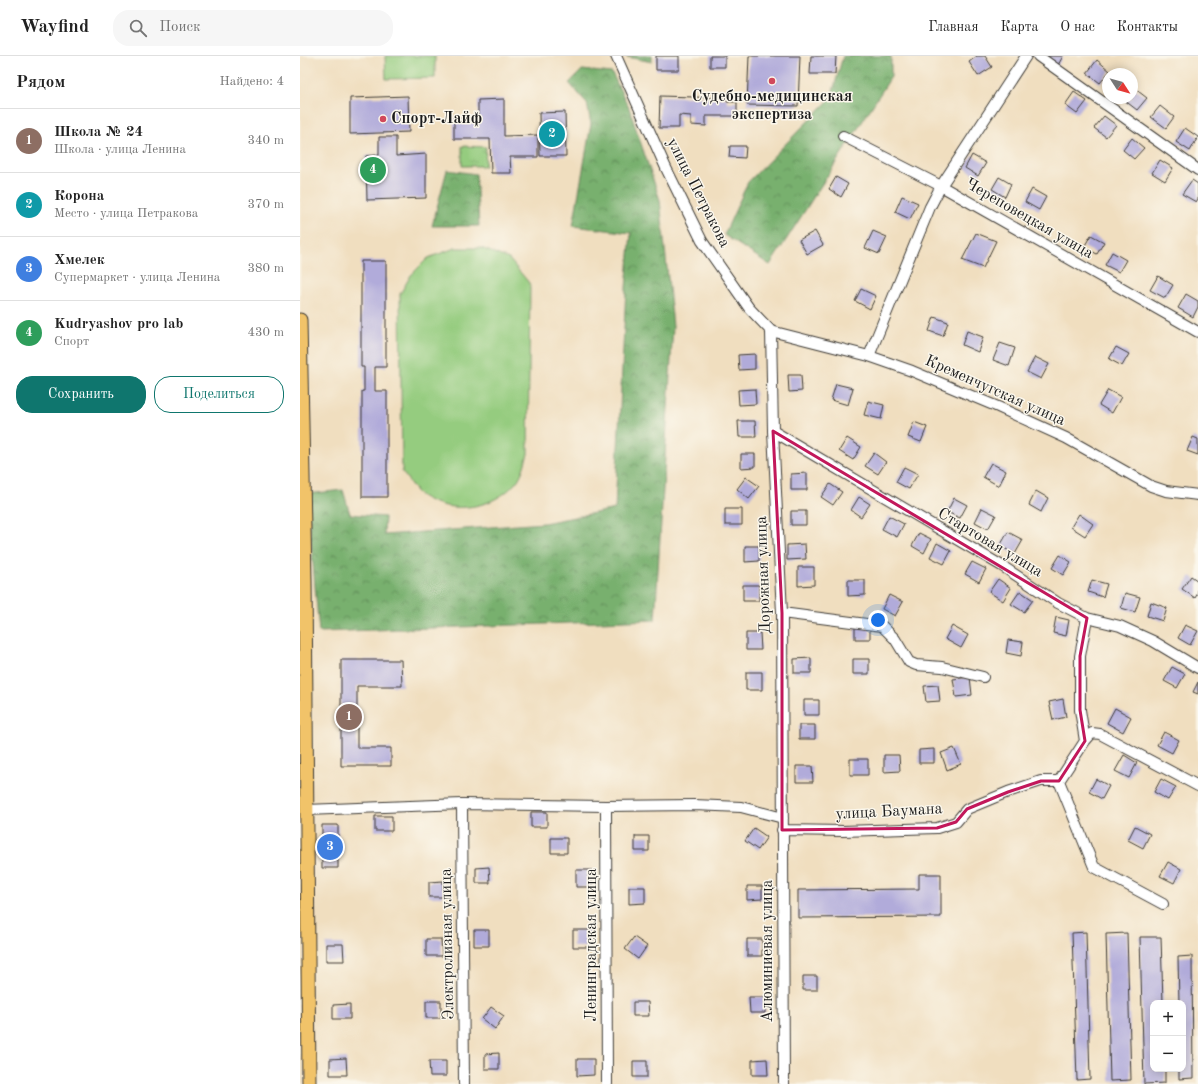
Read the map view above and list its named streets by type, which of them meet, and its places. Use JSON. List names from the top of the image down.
{
  "streets": {
    "street": [
      "улица Петракова",
      "Череповецкая улица",
      "Кременчугская улица",
      "Стартовая улица",
      "Дорожная улица",
      "улица Баумана",
      "Электролизная улица",
      "Ленинградская улица",
      "Алюминиевая улица"
    ]
  },
  "crossings": [
    ["улица Петракова", "Кременчугская улица"],
    ["улица Петракова", "Дорожная улица"],
    ["Кременчугская улица", "Дорожная улица"],
    ["Стартовая улица", "Дорожная улица"],
    ["Дорожная улица", "Алюминиевая улица"],
    ["улица Баумана", "Алюминиевая улица"]
  ],
  "places": ["Судебно-медицинская экспертиза", "Спорт-Лайф"],
  "north": "bottom right",
  "page": {
    "header": "Wayfind",
    "search": "Поиск",
    "nav": [
      "Главная",
      "Карта",
      "О нас",
      "Контакты"
    ],
    "heading": ["Рядом", "Найдено: 4"],
    "list": [
      {
        "mark": "1",
        "name": "Школа № 24",
        "note": "Школа · улица Ленина",
        "value": "340 m"
      },
      {
        "mark": "2",
        "name": "Корона",
        "note": "Место · улица Петракова",
        "value": "370 m"
      },
      {
        "mark": "3",
        "name": "Хмелек",
        "note": "Супермаркет · улица Ленина",
        "value": "380 m"
      },
      {
        "mark": "4",
        "name": "Kudryashov pro lab",
        "note": "Спорт",
        "value": "430 m"
      }
    ],
    "pins": [
      "2",
      "4",
      "1",
      "3"
    ],
    "buttons": ["Сохранить", "Поделиться"],
    "map_buttons": ["+", "−"]
  }
}
